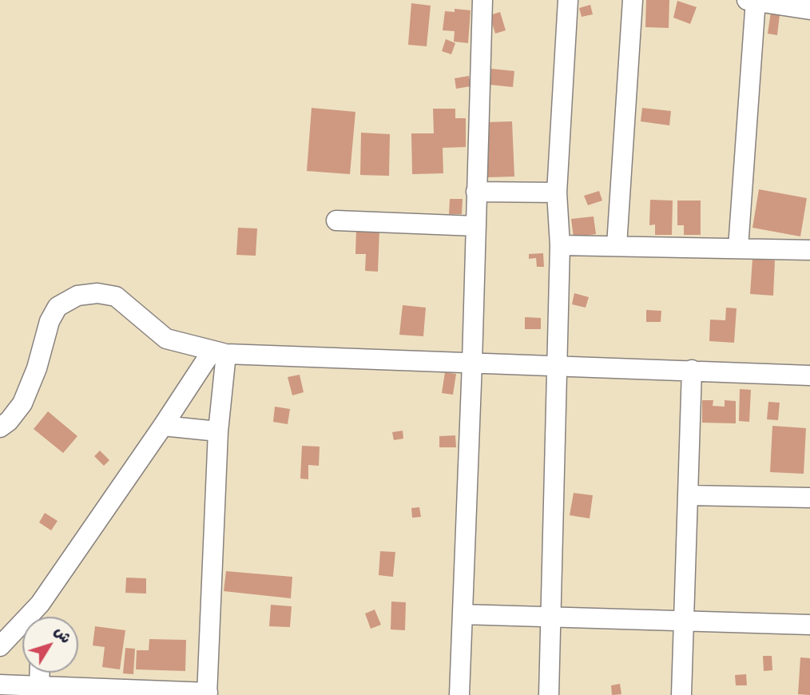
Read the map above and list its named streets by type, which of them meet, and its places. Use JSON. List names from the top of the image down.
{
  "north": "top right"
}
